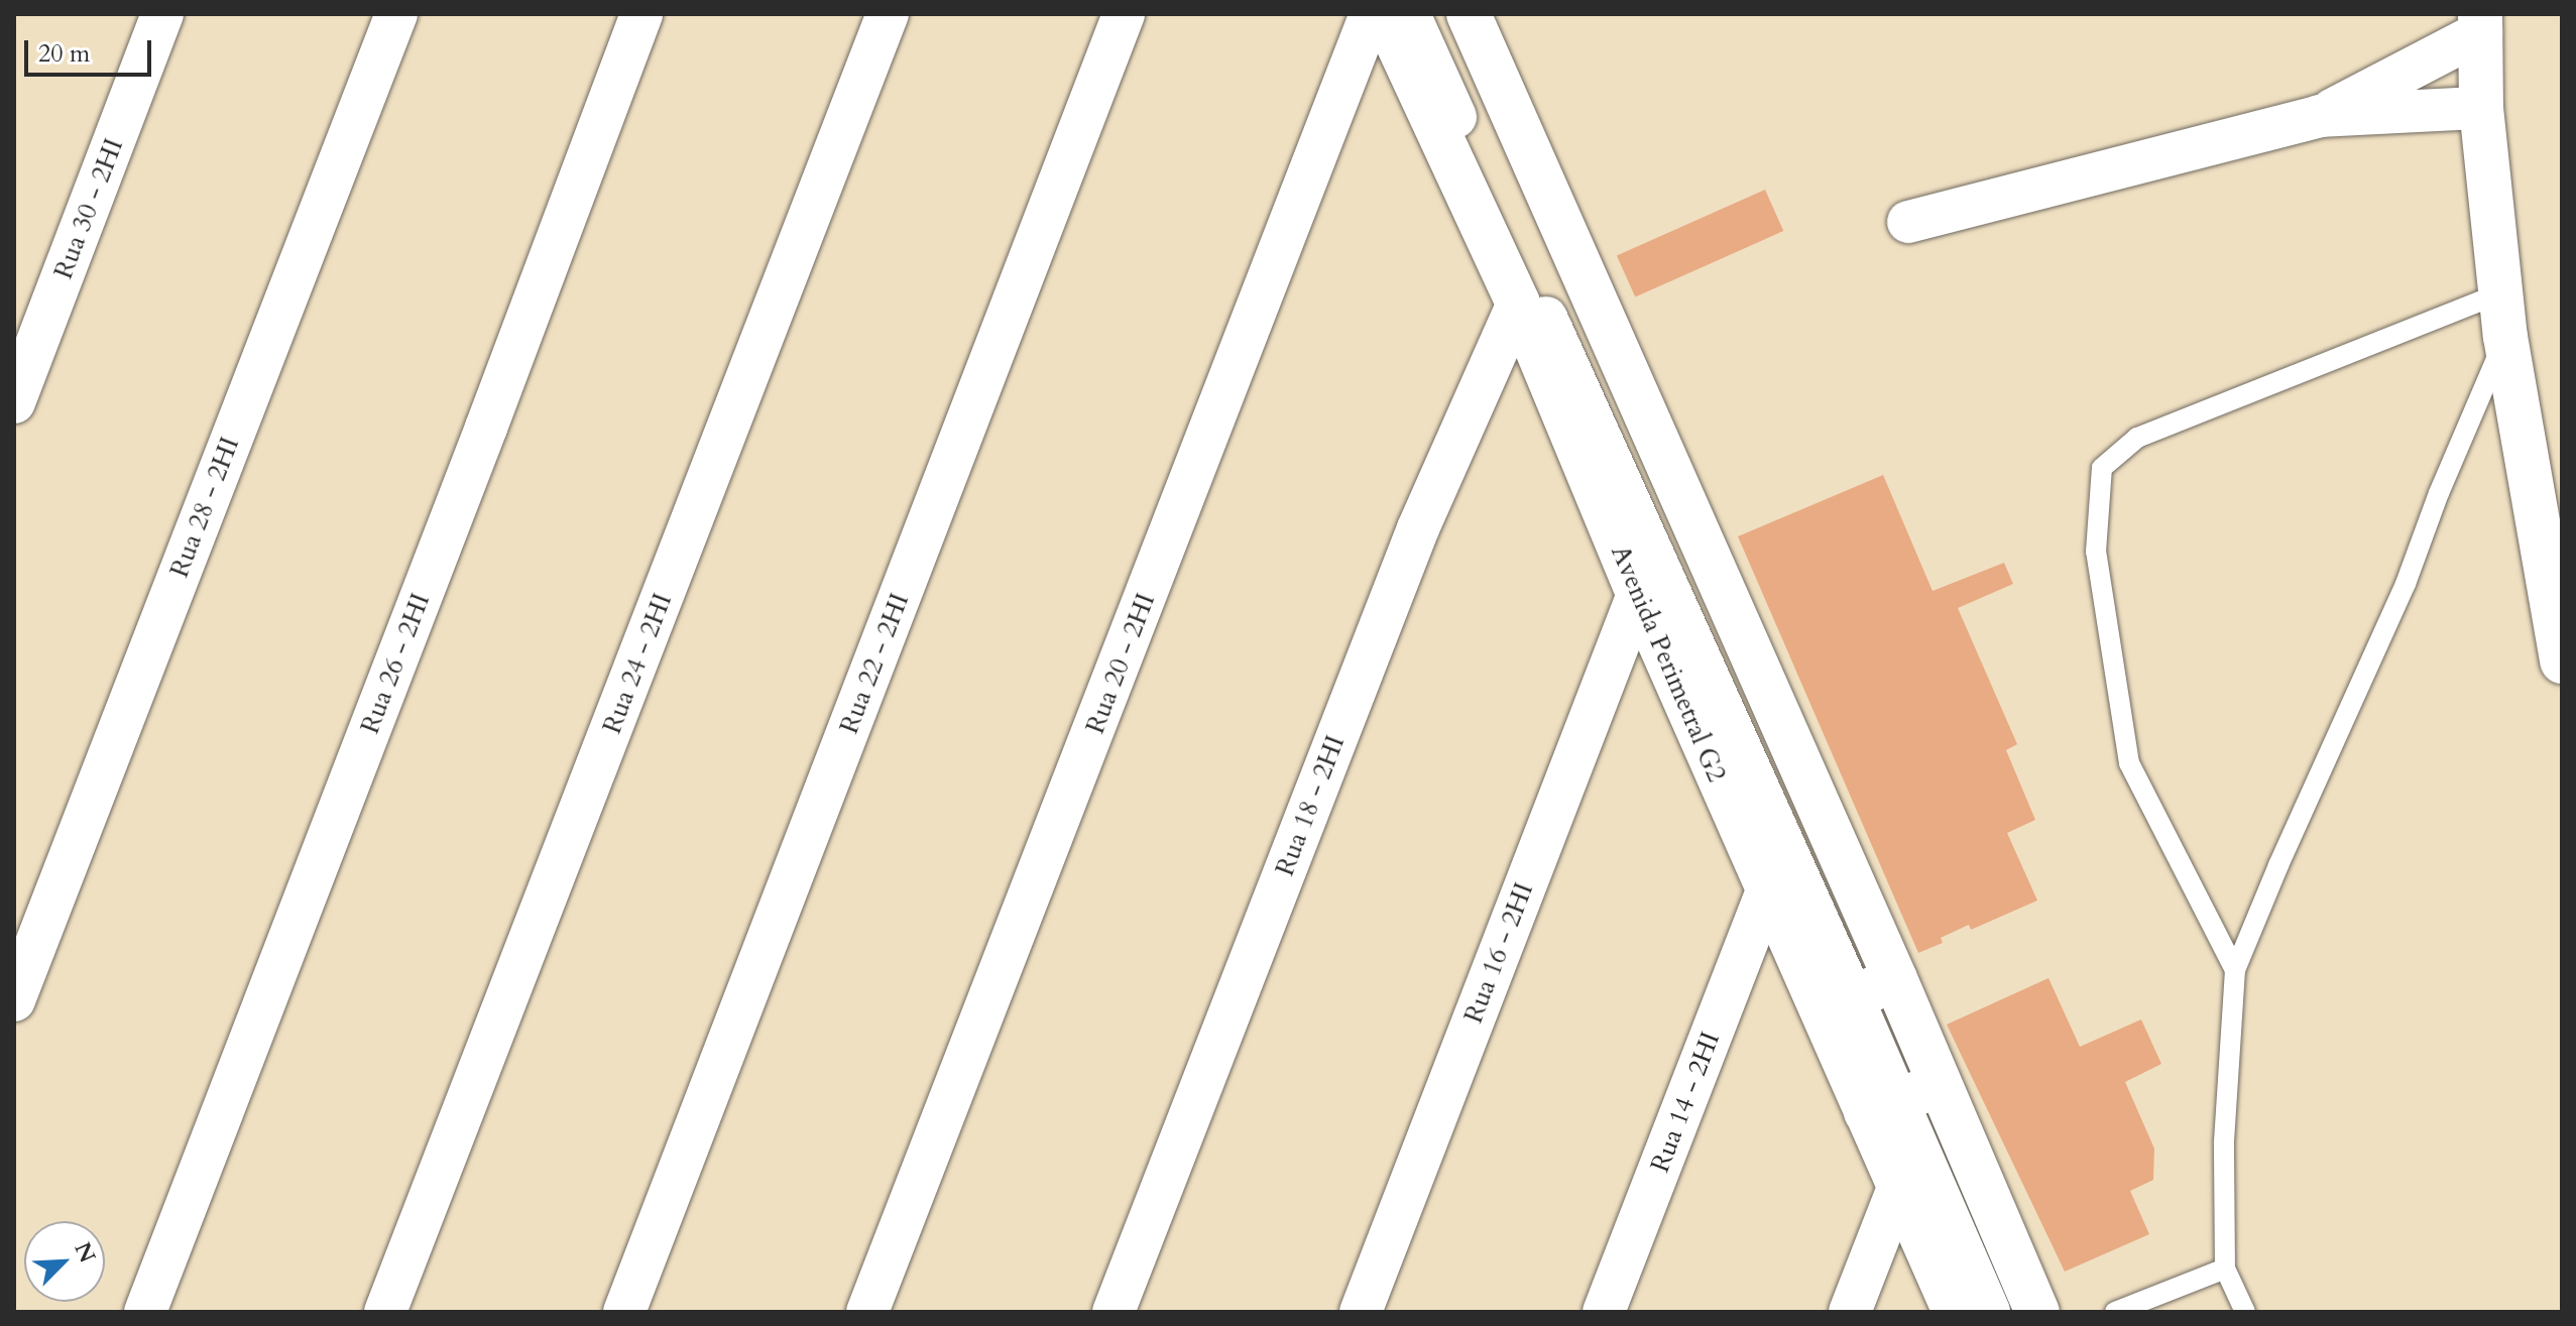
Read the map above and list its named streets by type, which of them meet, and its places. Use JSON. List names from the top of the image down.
{
  "streets": {
    "main road": ["Avenida Perimetral G2"],
    "street": [
      "Rua 30 - 2HI",
      "Rua 28 - 2HI",
      "Rua 26 - 2HI",
      "Rua 24 - 2HI",
      "Rua 22 - 2HI",
      "Rua 20 - 2HI",
      "Rua 18 - 2HI",
      "Rua 16 - 2HI",
      "Rua 14 - 2HI"
    ]
  },
  "crossings": [
    ["Avenida Perimetral G2", "Rua 18 - 2HI"],
    ["Avenida Perimetral G2", "Rua 16 - 2HI"],
    ["Avenida Perimetral G2", "Rua 14 - 2HI"]
  ],
  "scale_bar": "20 m",
  "north": "top right"
}
